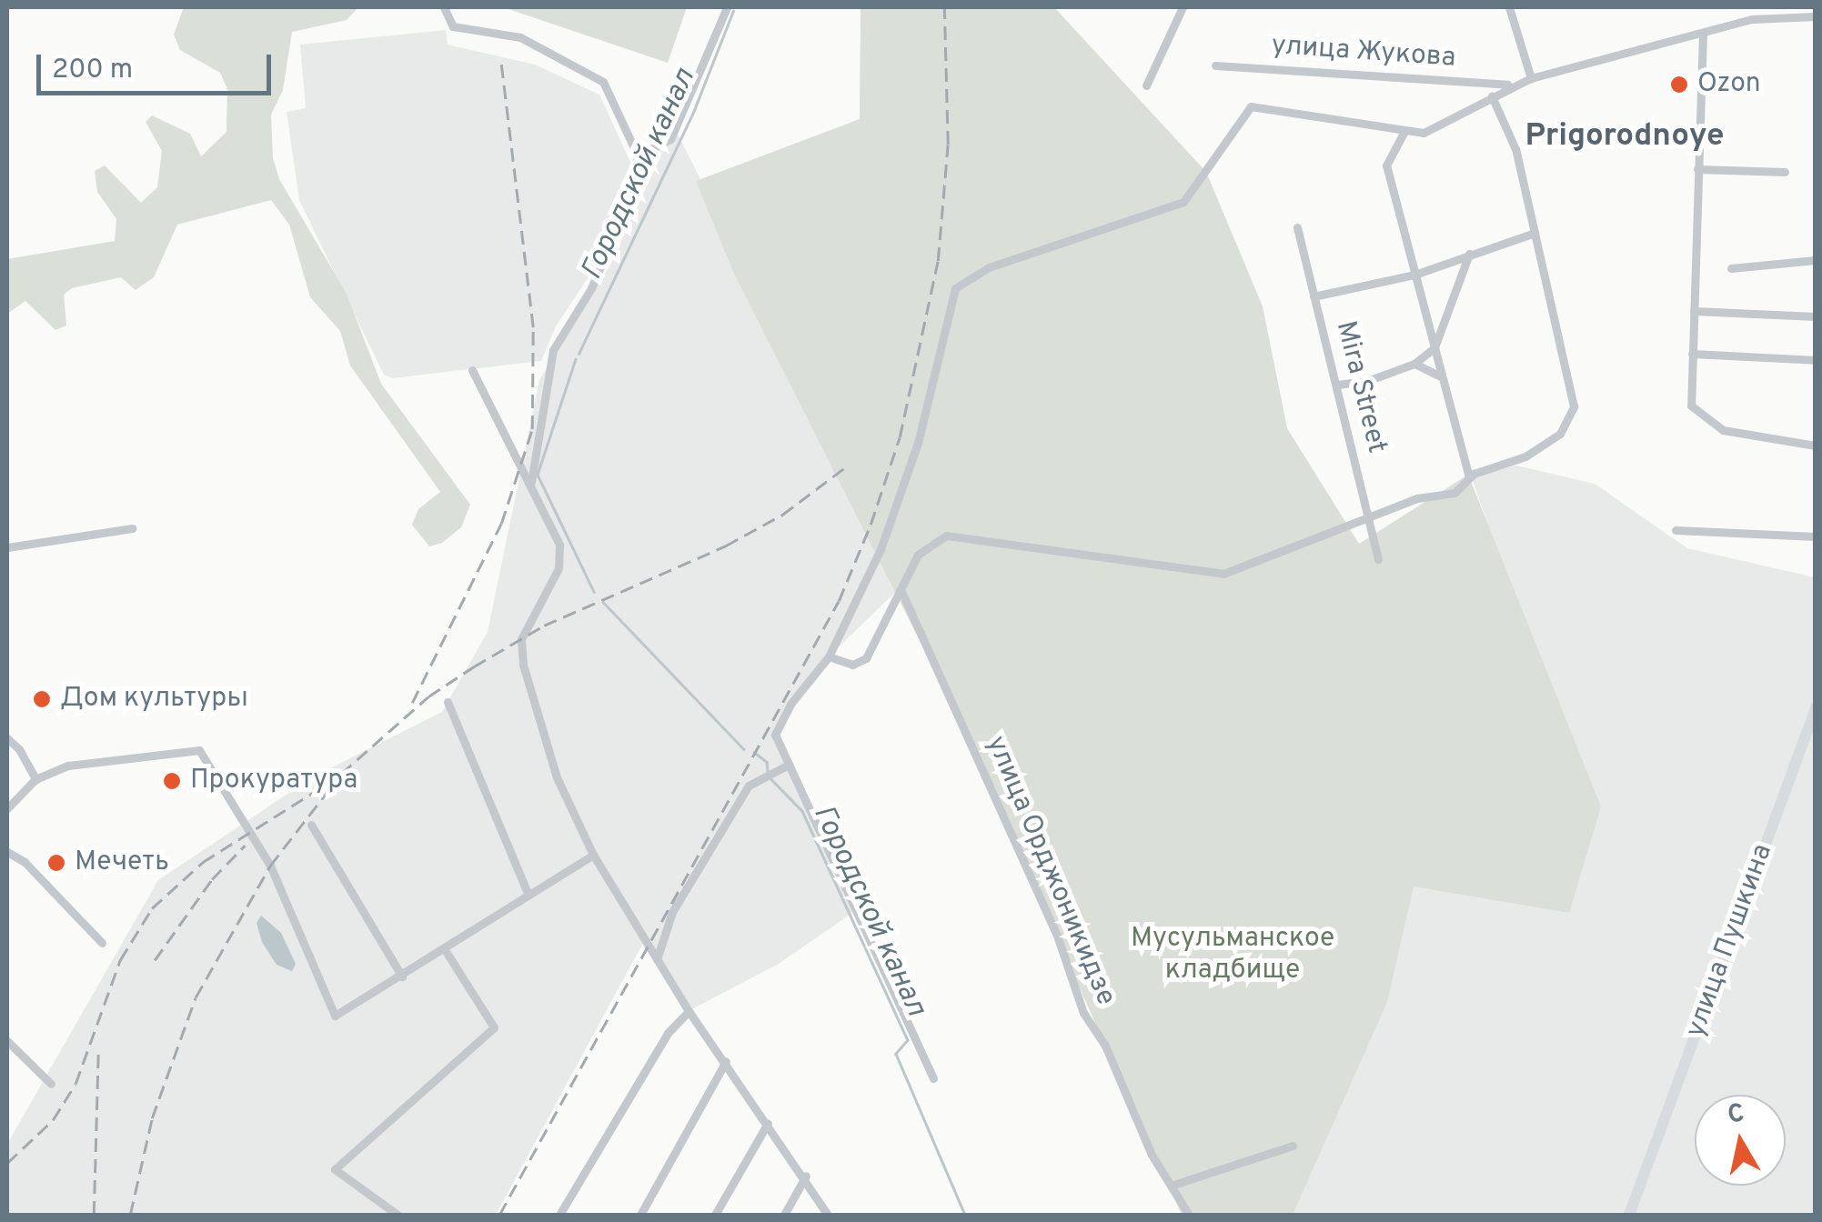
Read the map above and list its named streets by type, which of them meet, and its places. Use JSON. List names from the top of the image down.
{
  "streets": {
    "street": ["улица Жукова", "Mira Street", "улица Орджоникидзе"]
  },
  "districts": ["Prigorodnoye"],
  "water": ["Городской канал"],
  "parks": ["Мусульманское кладбище"],
  "places": [
    "Ozon",
    "Дом культуры",
    "Прокуратура",
    "Мечеть"
  ],
  "scale_bar": "200 m",
  "north": "top"
}
